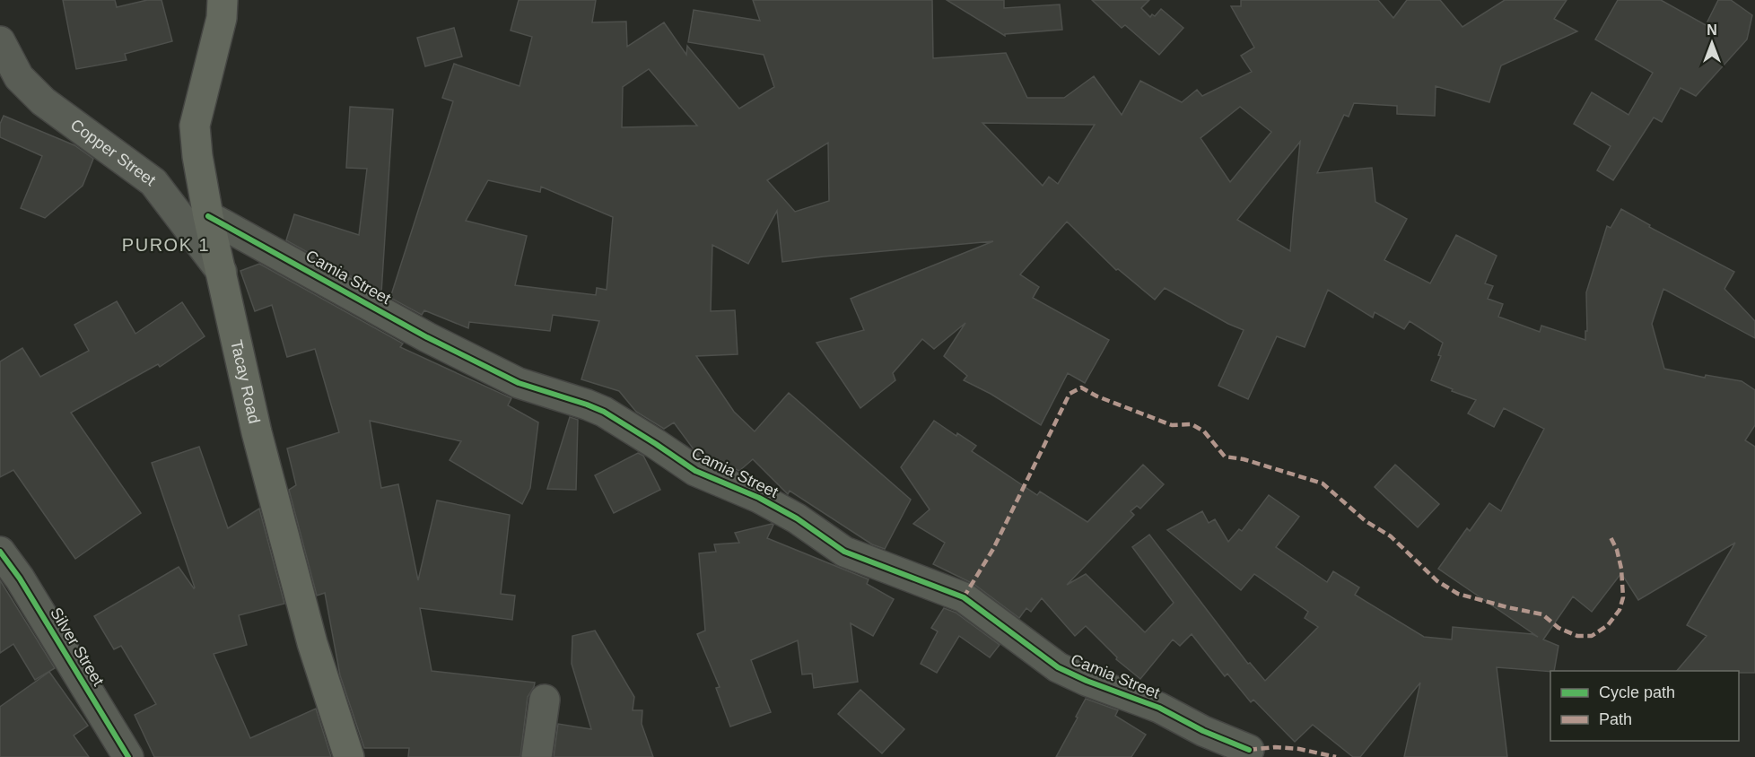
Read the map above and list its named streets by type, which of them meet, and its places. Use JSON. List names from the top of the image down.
{
  "streets": {
    "main road": ["Tacay Road"],
    "street": ["Copper Street", "Camia Street", "Silver Street"]
  },
  "crossings": [
    ["Copper Street", "Tacay Road"],
    ["Camia Street", "Tacay Road"]
  ],
  "districts": ["PUROK 1"],
  "legend": ["Cycle path", "Path"],
  "north": "top"
}
